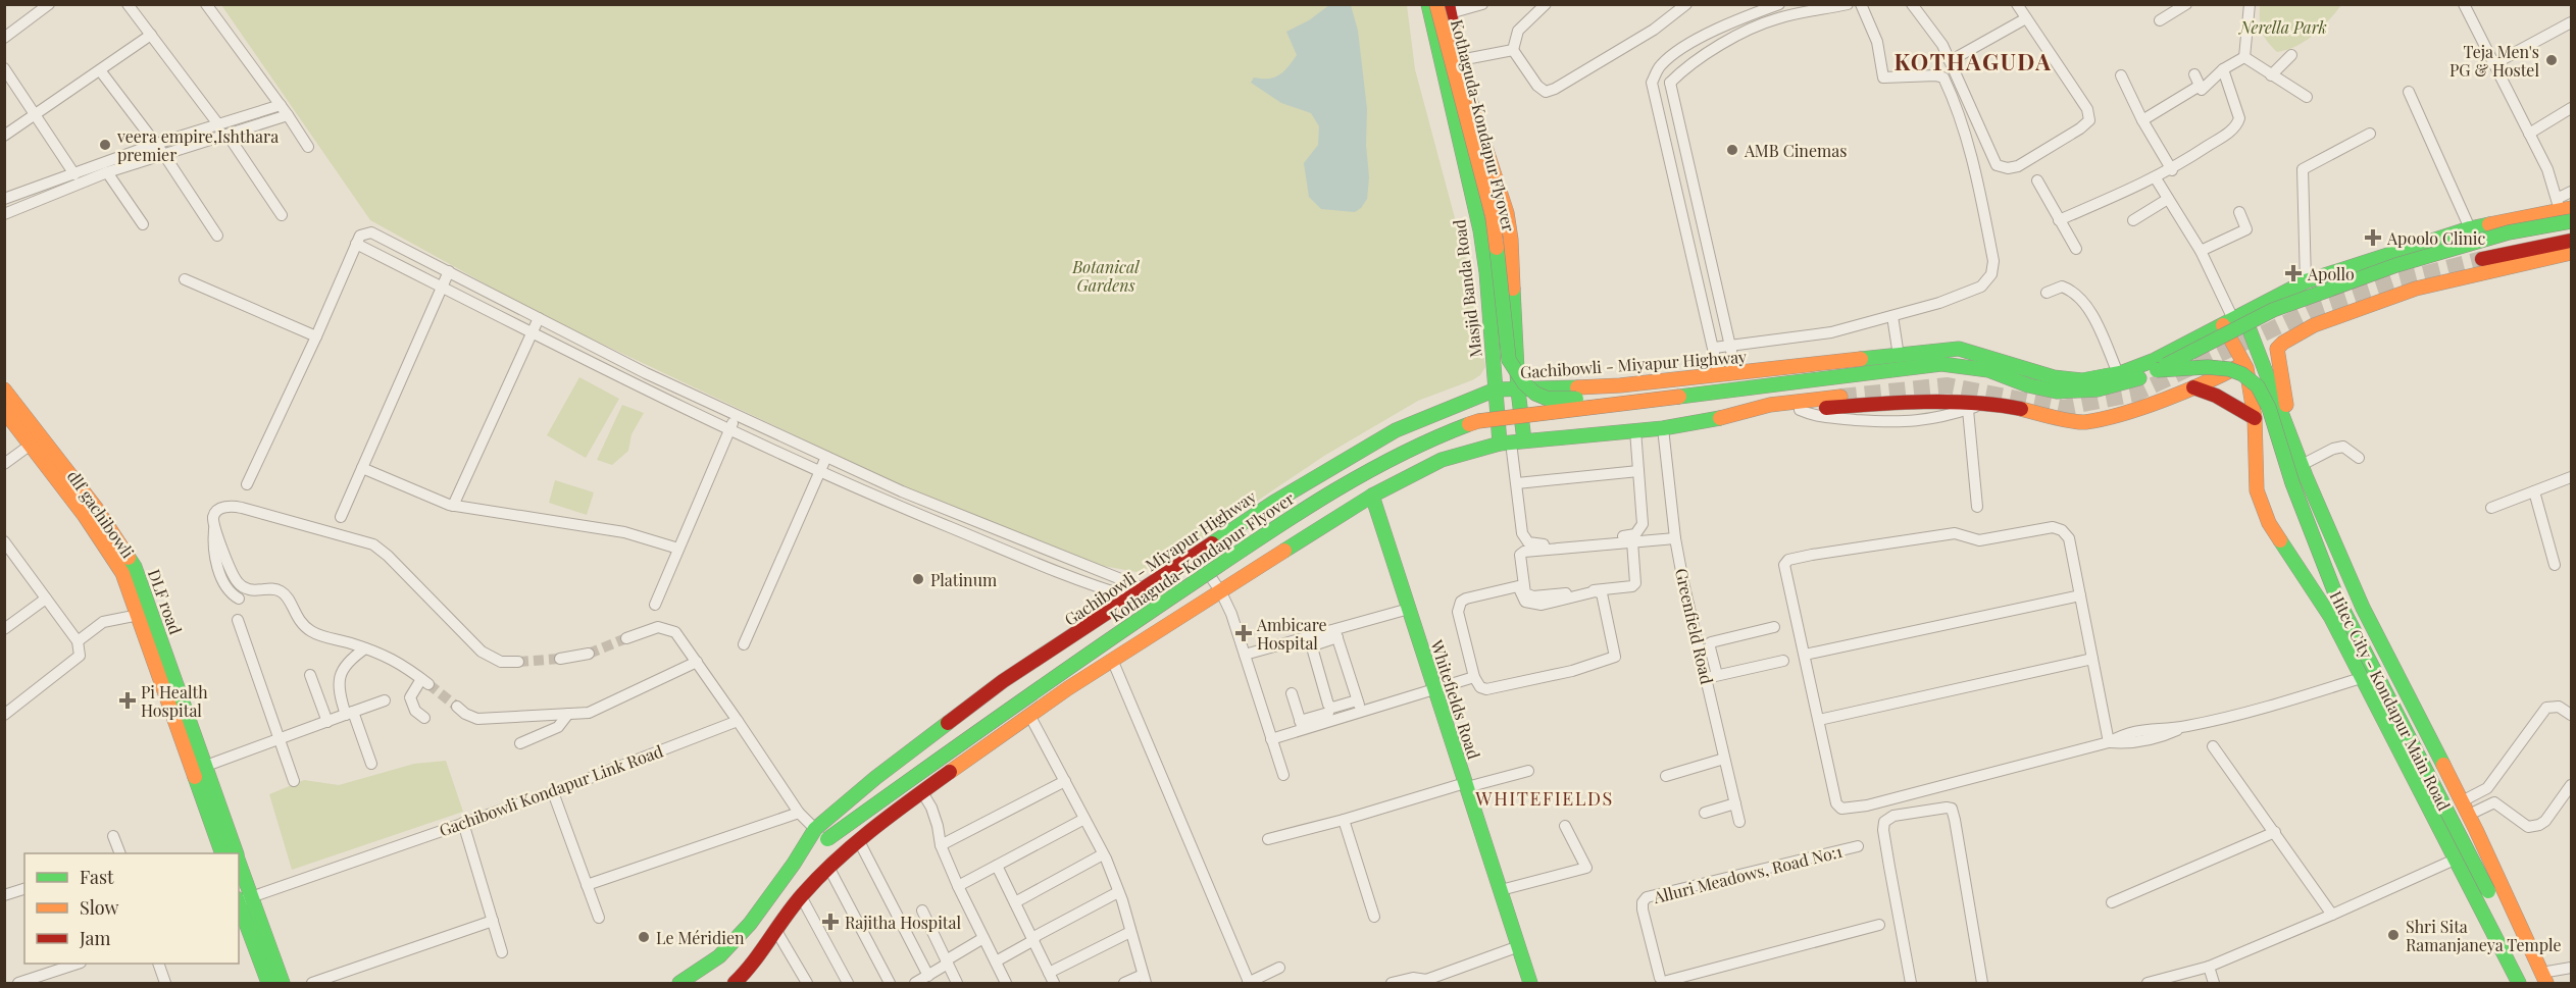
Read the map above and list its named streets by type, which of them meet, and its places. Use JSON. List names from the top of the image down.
{
  "streets": {
    "main road": [
      "Kothaguda-Kondapur Flyover",
      "Masjid Banda Road",
      "Gachibowli - Miyapur Highway",
      "dlf gachibowli",
      "DLF road",
      "Whitefields Road",
      "Hitec City - Kondapur Main Road"
    ],
    "street": ["Greenfield Road", "Gachibowli Kondapur Link Road", "Alluri Meadows, Road No:1"]
  },
  "crossings": [
    ["Kothaguda-Kondapur Flyover", "Gachibowli - Miyapur Highway"],
    ["Kothaguda-Kondapur Flyover", "Hitec City - Kondapur Main Road"],
    ["Masjid Banda Road", "Gachibowli - Miyapur Highway"],
    ["Gachibowli - Miyapur Highway", "Hitec City - Kondapur Main Road"],
    ["DLF road", "Gachibowli Kondapur Link Road"]
  ],
  "districts": ["KOTHAGUDA", "WHITEFIELDS"],
  "parks": ["Nerella Park", "Botanical Gardens"],
  "places": {
    "other": [
      "Teja Men's PG & Hostel",
      "veera empire,Ishthara premier",
      "AMB Cinemas",
      "Platinum",
      "Shri Sita Ramanjaneya Temple",
      "Le Méridien"
    ],
    "health": [
      "Apoolo Clinic",
      "Apollo",
      "Ambicare Hospital",
      "Pi Health Hospital",
      "Rajitha Hospital"
    ]
  },
  "legend": ["Fast", "Slow", "Jam"]
}
